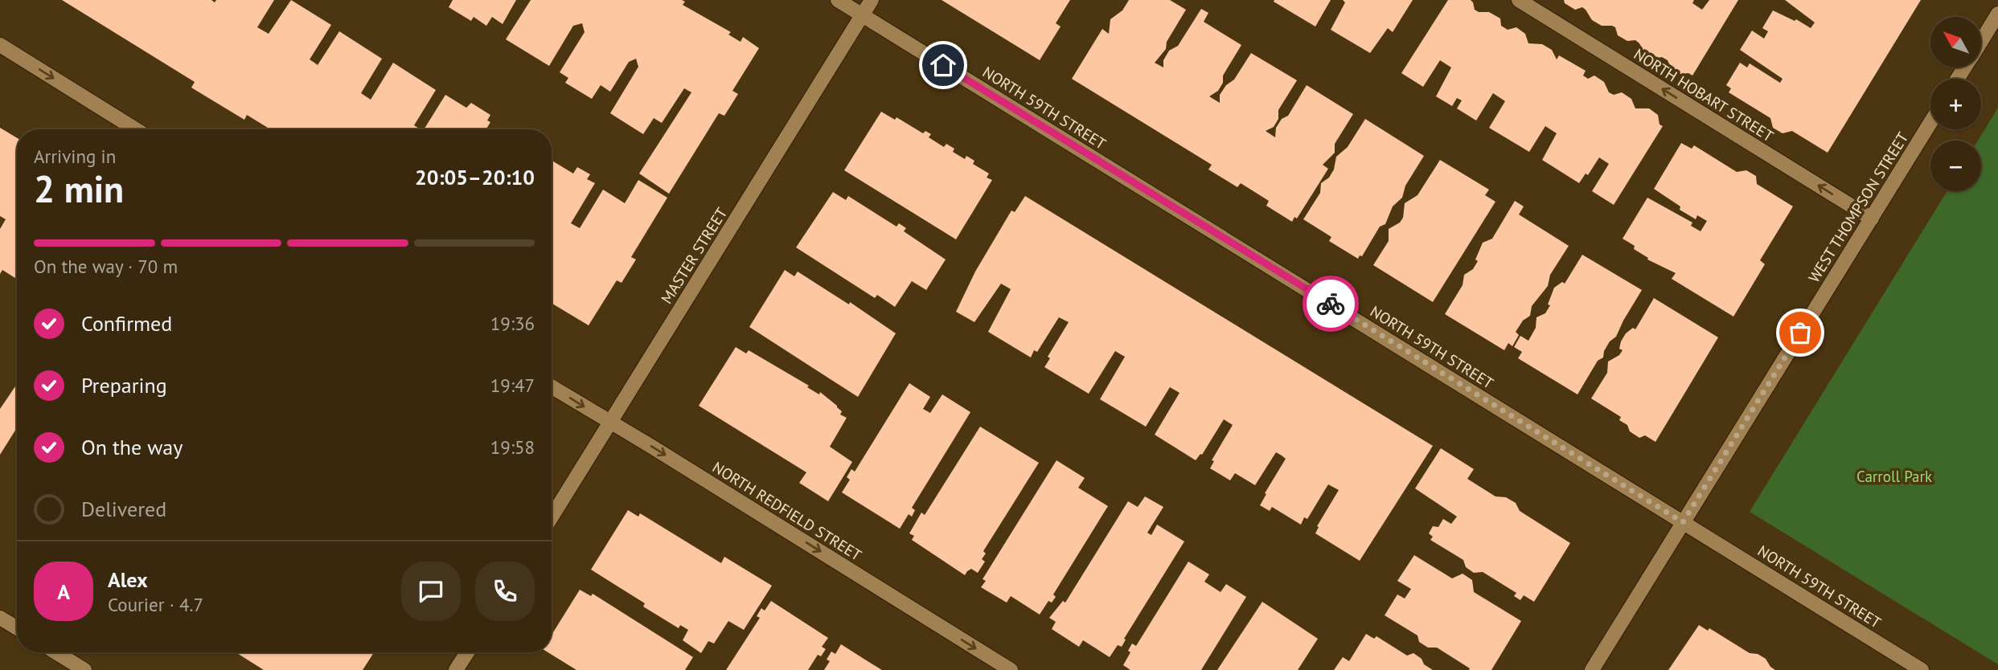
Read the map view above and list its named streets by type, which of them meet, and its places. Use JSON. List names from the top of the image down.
{
  "streets": {
    "street": [
      "NORTH HOBART STREET",
      "NORTH 59TH STREET",
      "WEST THOMPSON STREET",
      "MASTER STREET",
      "NORTH REDFIELD STREET"
    ]
  },
  "crossings": [
    ["NORTH HOBART STREET", "WEST THOMPSON STREET"],
    ["NORTH 59TH STREET", "WEST THOMPSON STREET"],
    ["NORTH 59TH STREET", "MASTER STREET"],
    ["MASTER STREET", "NORTH REDFIELD STREET"]
  ],
  "one_way": ["NORTH HOBART STREET", "NORTH REDFIELD STREET"],
  "parks": ["Carroll Park"],
  "north": "top left",
  "page": {
    "map_buttons": ["+", "−"],
    "heading": ["2 min", "Arriving in", "20:05–20:10"],
    "panel": ["Alex", "Courier · 4.7"],
    "bar": "On the way · 70 m",
    "list": [
      ["Confirmed", "19:36"],
      ["Preparing", "19:47"],
      ["On the way", "19:58"],
      "Delivered"
    ],
    "round": "A"
  }
}
